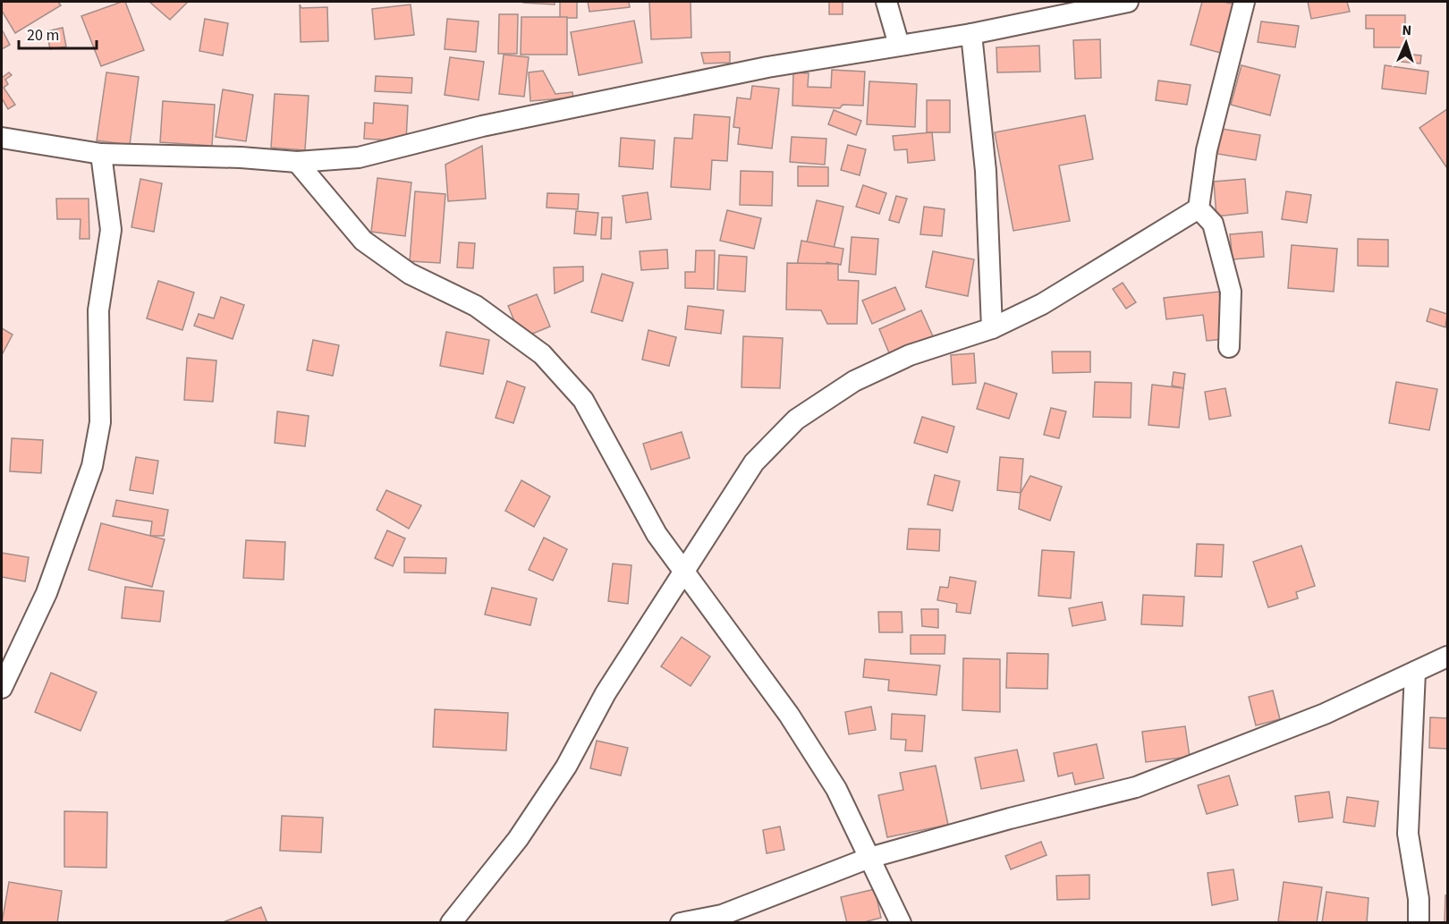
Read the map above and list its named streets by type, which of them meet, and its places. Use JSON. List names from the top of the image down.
{
  "scale_bar": "20 m",
  "north": "top"
}
